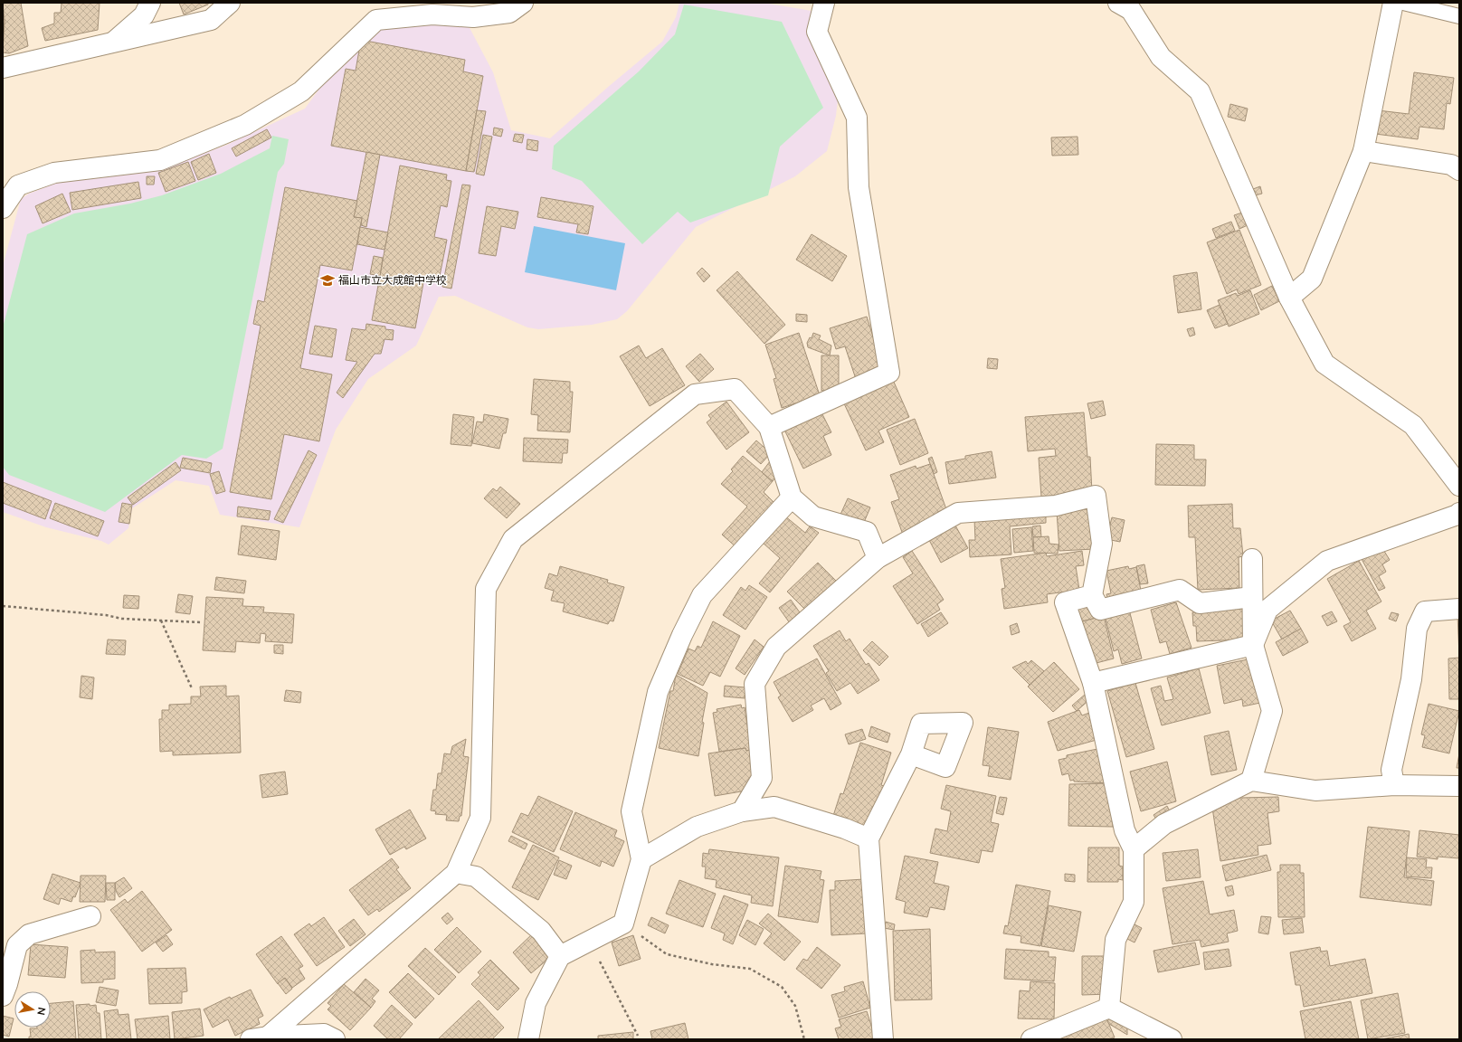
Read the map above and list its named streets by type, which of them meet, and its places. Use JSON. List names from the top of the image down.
{
  "places": {
    "school or university": ["福山市立大成館中学校"]
  },
  "north": "right"
}
